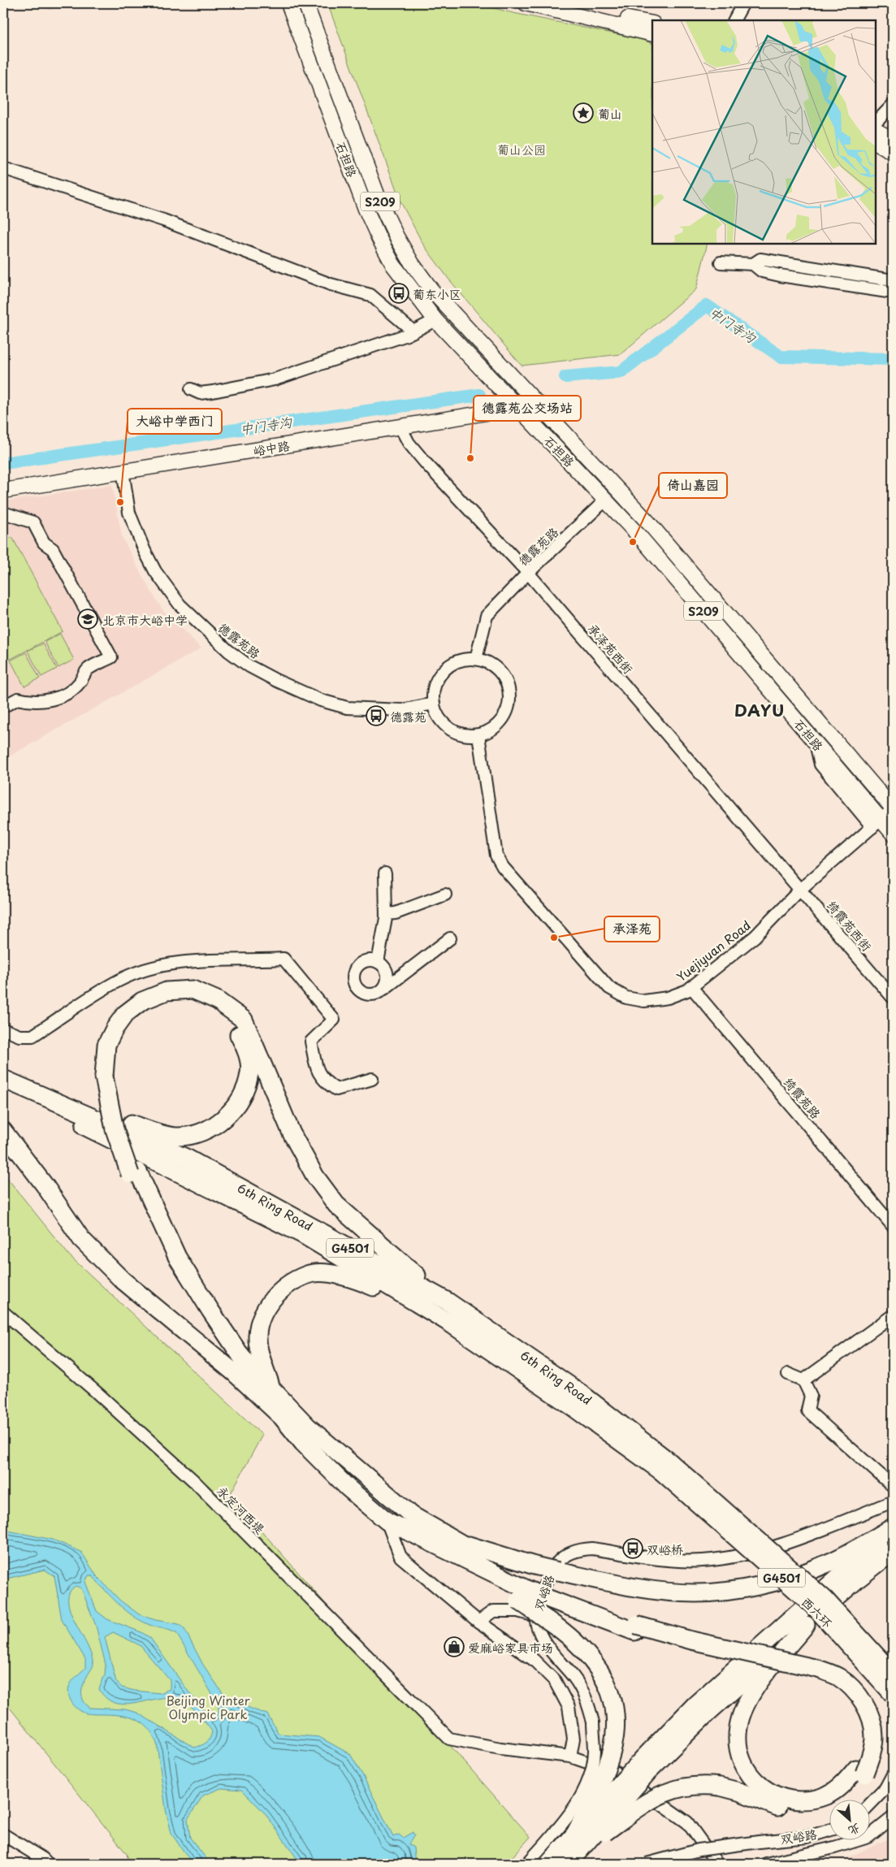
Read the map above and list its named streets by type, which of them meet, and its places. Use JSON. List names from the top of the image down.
{
  "streets": {
    "highway": ["6th Ring Road", "G4501", "西六环"],
    "main road": ["石担路", "S209", "峪中路"],
    "street": [
      "德露苑路",
      "承泽苑西街",
      "绮霞苑西街",
      "Yuejiyuan Road",
      "绮霞苑路",
      "永定河西堤",
      "双峪路"
    ]
  },
  "crossings": [
    ["石担路", "峪中路"],
    ["石担路", "德露苑路"],
    ["石担路", "Yuejiyuan Road"],
    ["峪中路", "德露苑路"],
    ["峪中路", "承泽苑西街"],
    ["德露苑路", "承泽苑西街"],
    ["德露苑路", "Yuejiyuan Road"],
    ["承泽苑西街", "绮霞苑西街"],
    ["承泽苑西街", "Yuejiyuan Road"],
    ["绮霞苑西街", "Yuejiyuan Road"],
    ["Yuejiyuan Road", "绮霞苑路"],
    ["6th Ring Road", "西六环"]
  ],
  "districts": ["DAYU"],
  "water": ["中门寺沟"],
  "parks": ["葡山公园", "Beijing Winter Olympic Park"],
  "places": {
    "place": ["葡山"],
    "bus stop": ["葡东小区", "德露苑", "双峪桥"],
    "other": [
      "德露苑公交场站",
      "大峪中学西门",
      "倚山嘉园",
      "承泽苑"
    ],
    "school or university": ["北京市大峪中学"],
    "shop": ["爱麻峪家具市场"]
  },
  "north": "bottom right"
}
